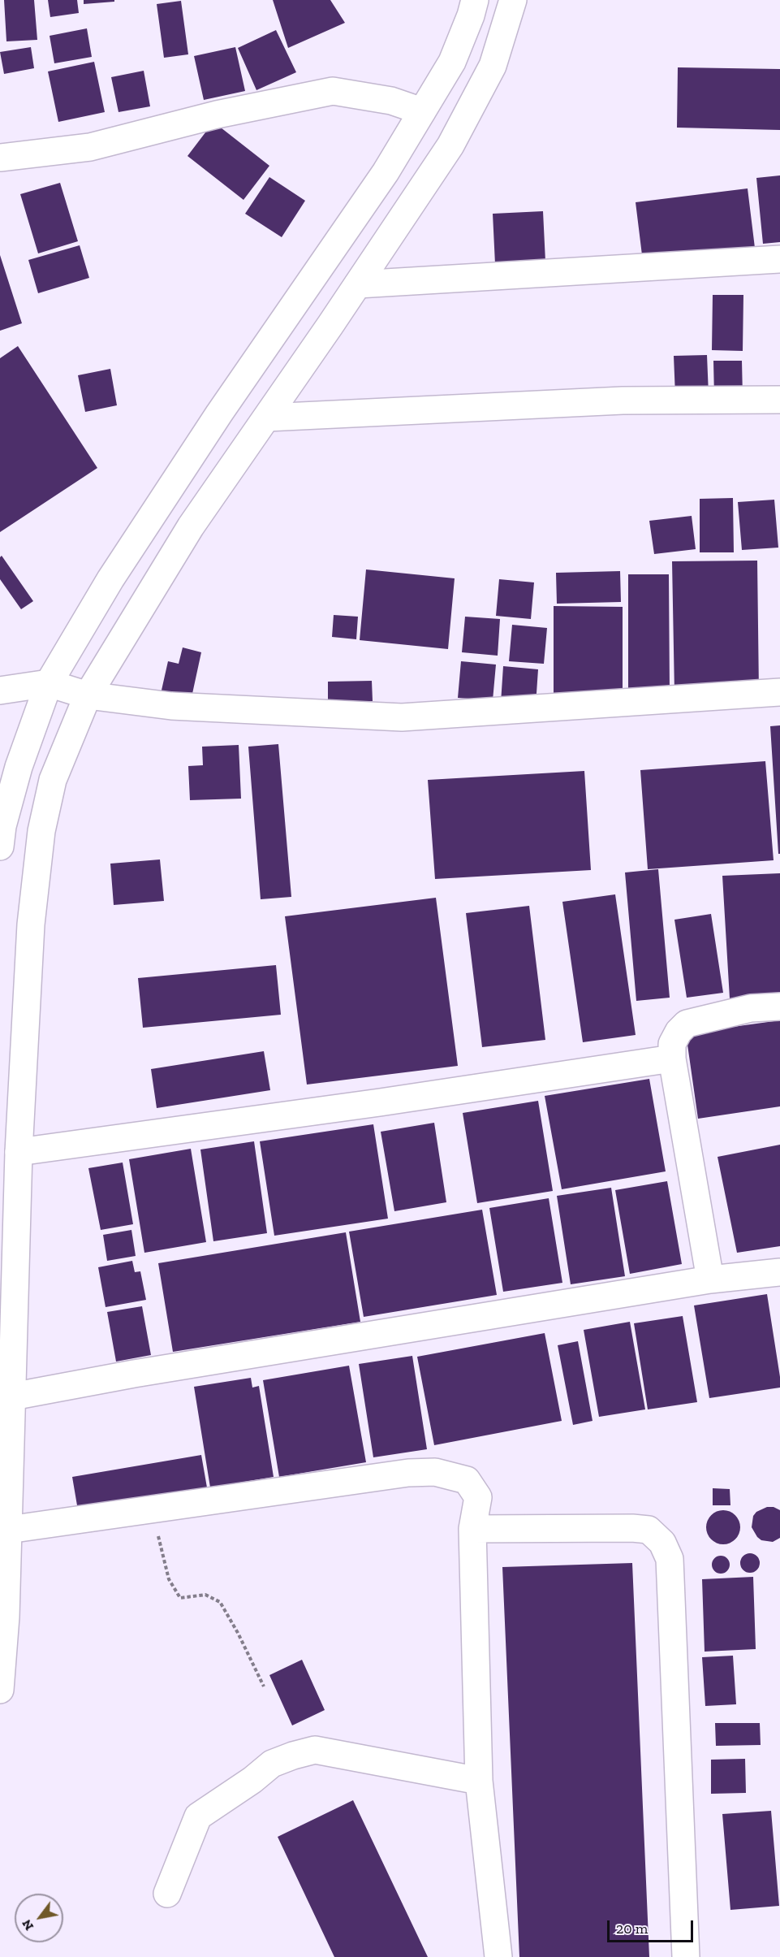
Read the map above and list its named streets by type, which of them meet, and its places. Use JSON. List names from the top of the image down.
{
  "scale_bar": "20 m",
  "north": "bottom left"
}
